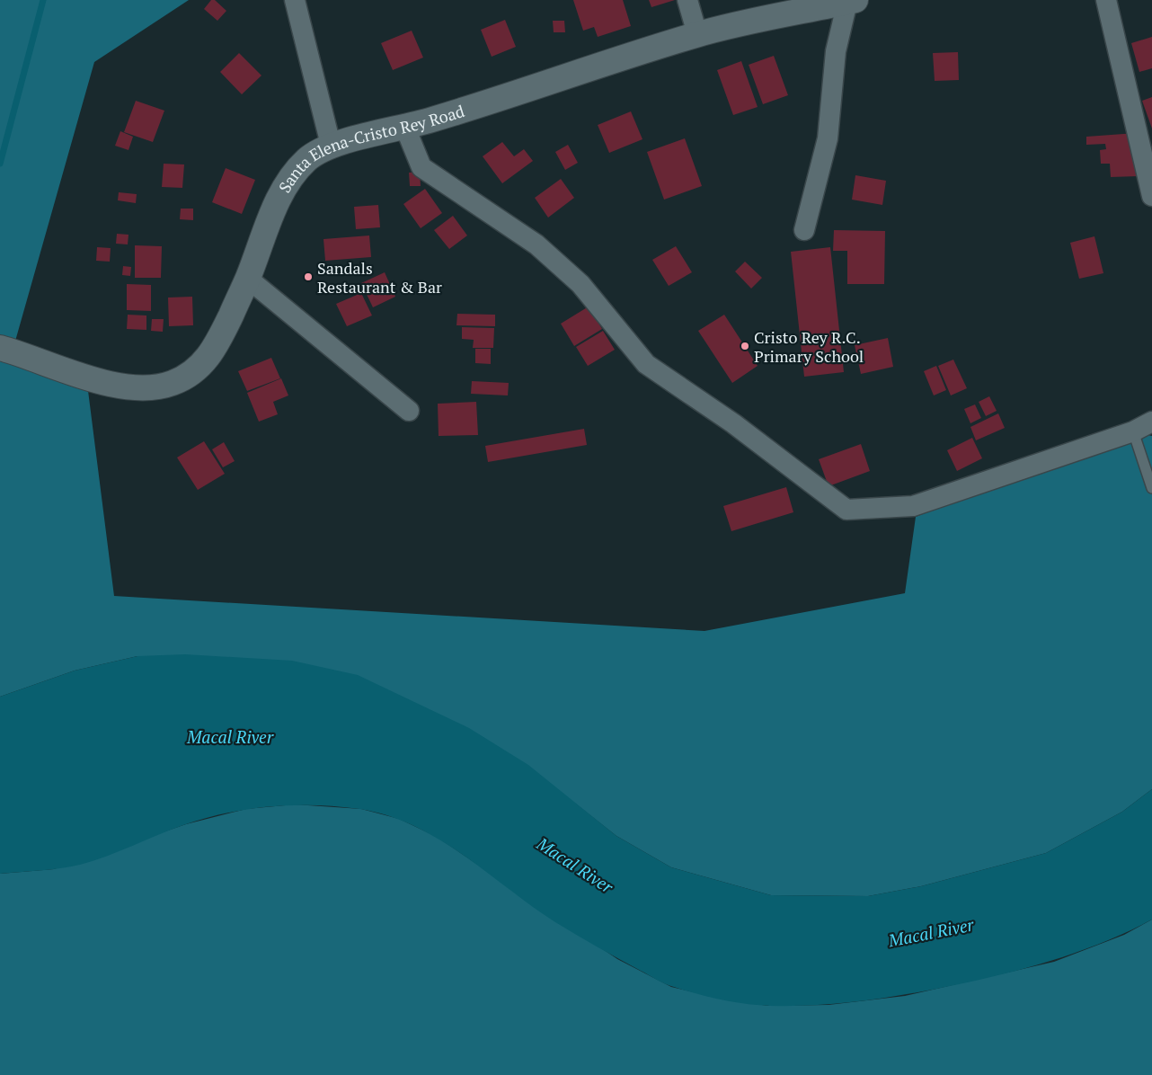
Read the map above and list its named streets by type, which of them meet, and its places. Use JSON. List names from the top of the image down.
{
  "streets": {
    "main road": ["Santa Elena-Cristo Rey Road"]
  },
  "water": ["Macal River"],
  "places": ["Sandals Restaurant & Bar", "Cristo Rey R.C. Primary School"]
}
